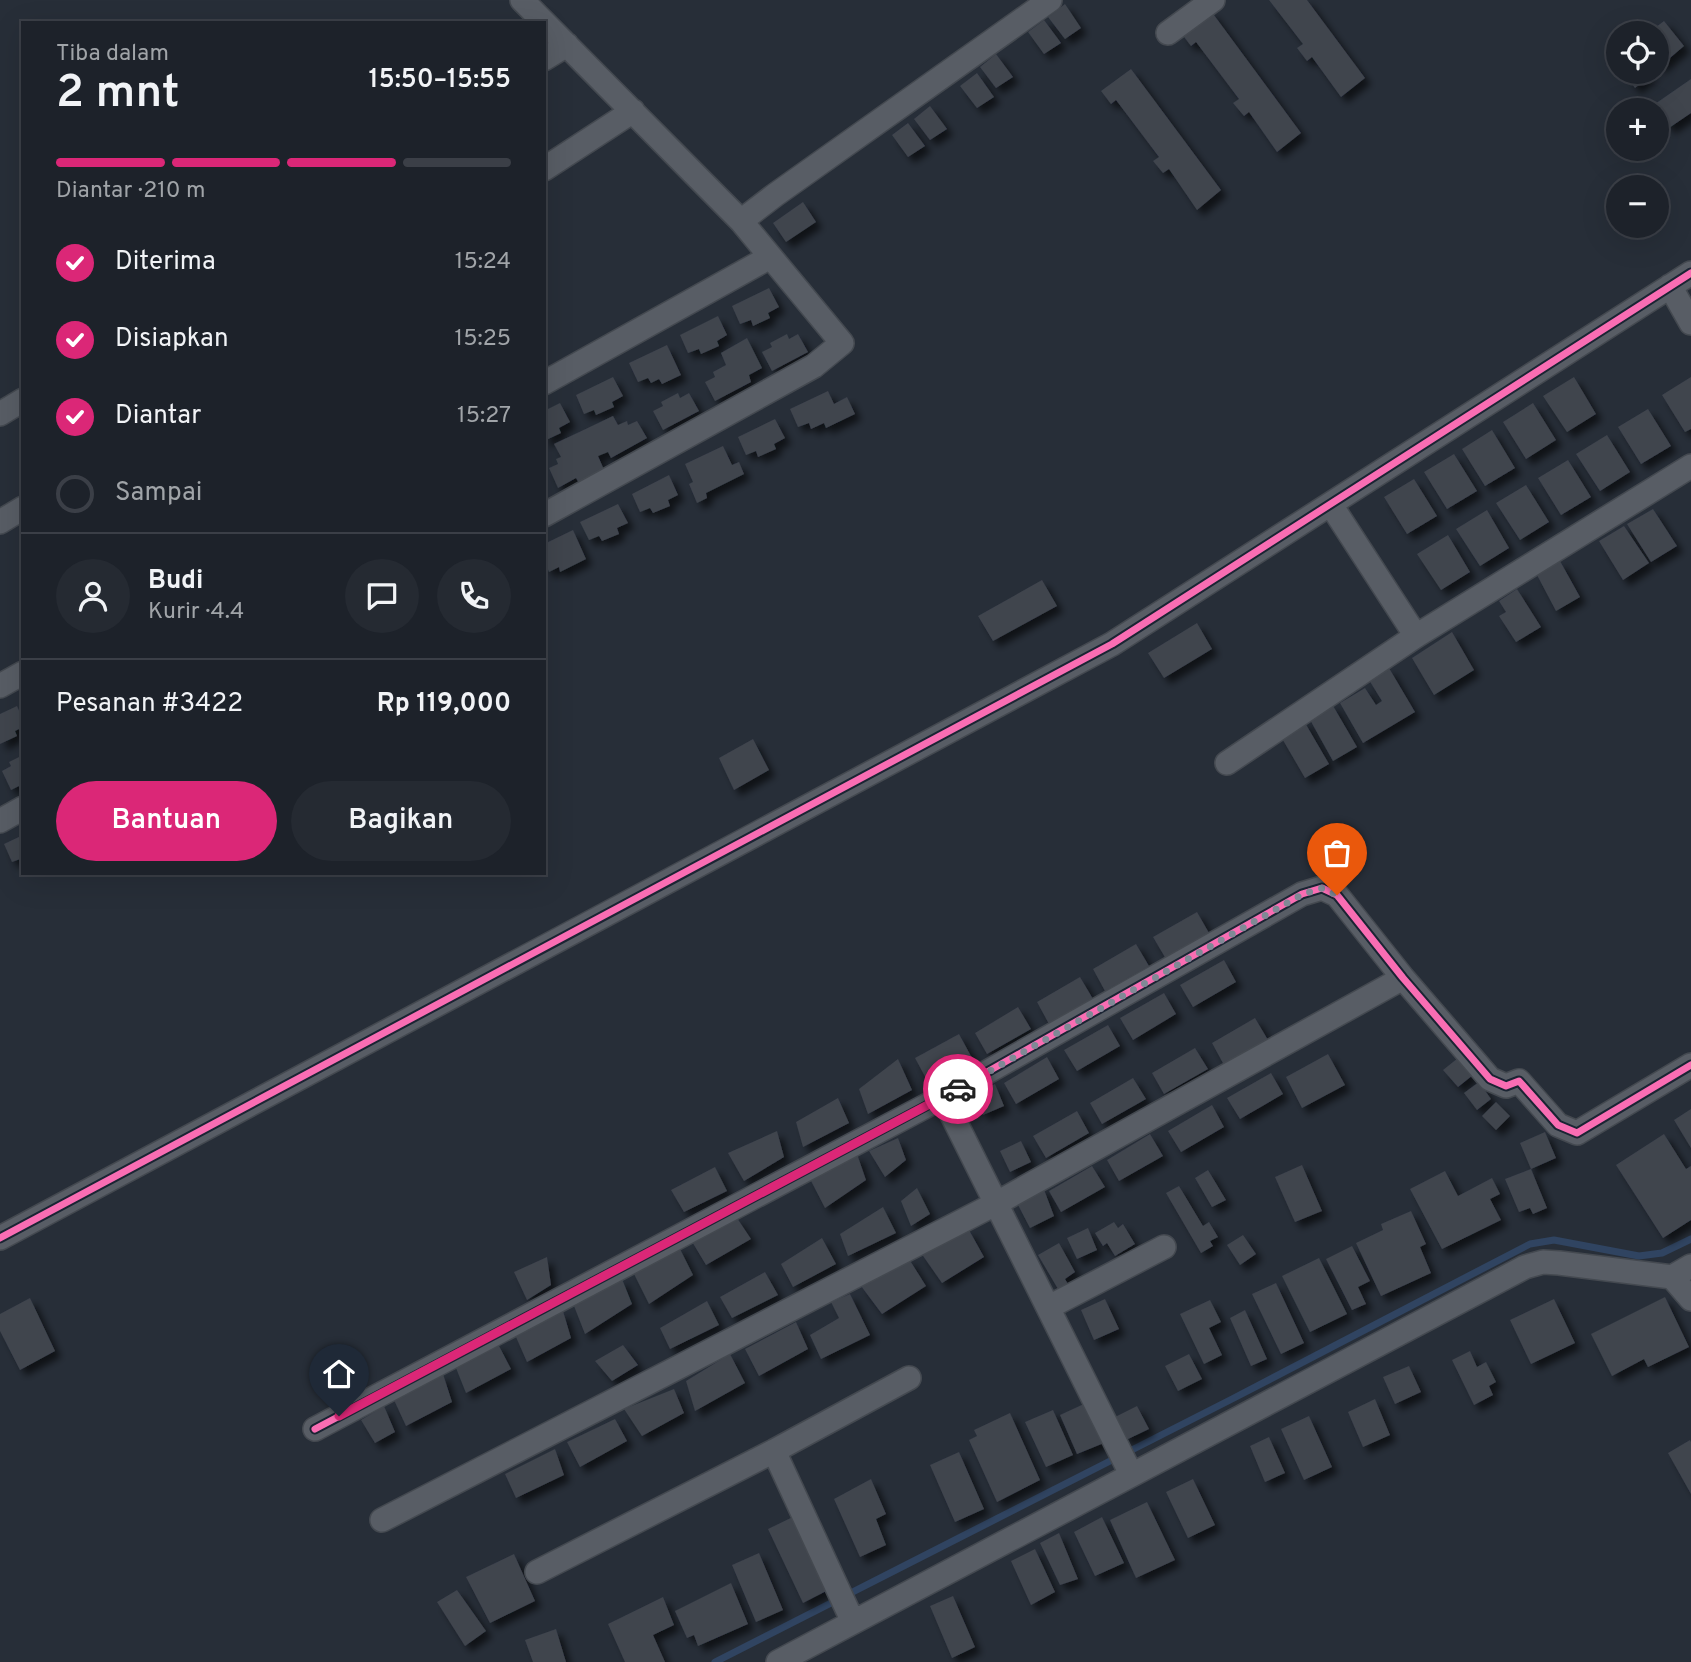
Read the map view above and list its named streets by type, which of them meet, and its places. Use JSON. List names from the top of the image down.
{
  "page": {
    "map_buttons": ["+", "−"],
    "heading": ["2 mnt", "Tiba dalam", "15:50–15:55"],
    "panel": [
      "Budi",
      "Kurir · 4.4",
      "Pesanan #3422",
      "Rp 119,000"
    ],
    "bar": "Diantar · 210 m",
    "list": [
      ["Diterima", "15:24"],
      ["Disiapkan", "15:25"],
      ["Diantar", "15:27"],
      "Sampai"
    ],
    "buttons": ["Bantuan", "Bagikan"]
  }
}
